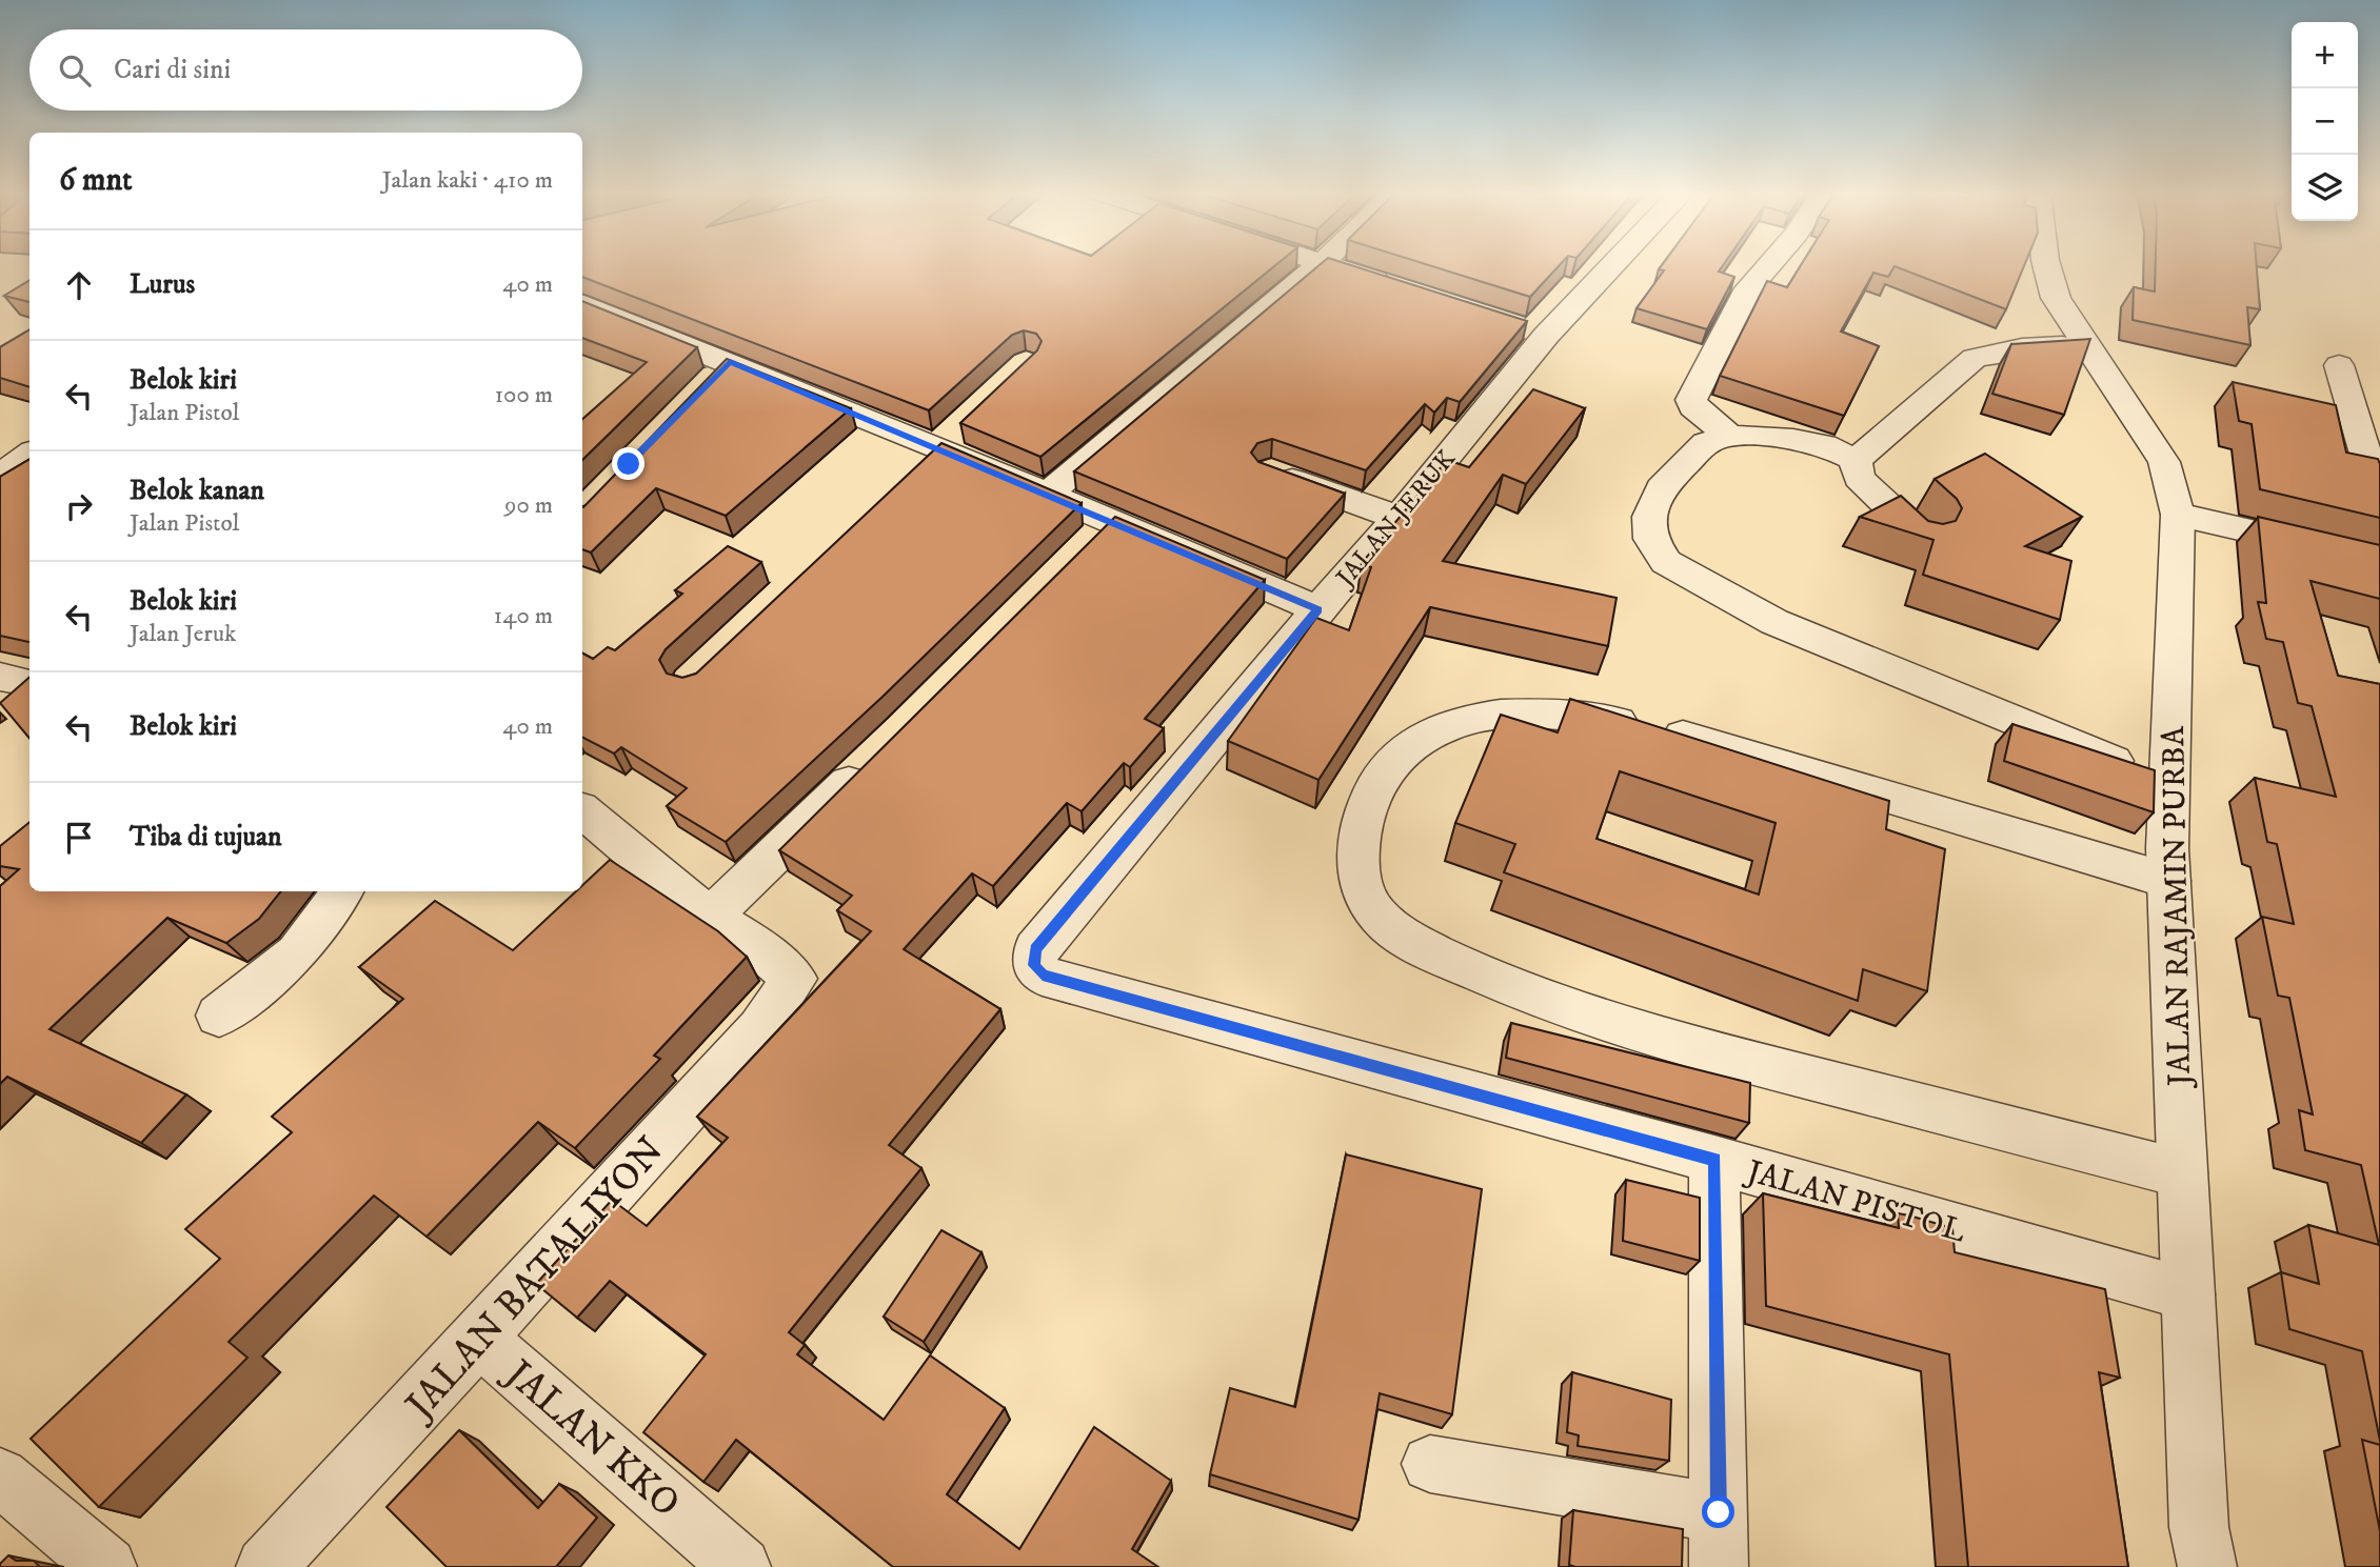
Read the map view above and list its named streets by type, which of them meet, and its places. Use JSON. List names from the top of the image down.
{
  "streets": {
    "street": [
      "JALAN JERUK",
      "JALAN RAJAMIN PURBA",
      "JALAN PISTOL",
      "JALAN BATALIYON",
      "JALAN KKO"
    ]
  },
  "crossings": [
    ["JALAN JERUK", "JALAN PISTOL"],
    ["JALAN RAJAMIN PURBA", "JALAN PISTOL"],
    ["JALAN BATALIYON", "JALAN KKO"]
  ],
  "page": {
    "map_buttons": ["+", "−"],
    "search": "Cari di sini",
    "heading": ["6 mnt", "Jalan kaki · 410 m"],
    "list": [
      ["Lurus", "40 m"],
      ["Belok kiri", "Jalan Pistol", "100 m"],
      ["Belok kanan", "Jalan Pistol", "90 m"],
      ["Belok kiri", "Jalan Jeruk", "140 m"],
      ["Belok kiri", "40 m"],
      "Tiba di tujuan"
    ]
  }
}
